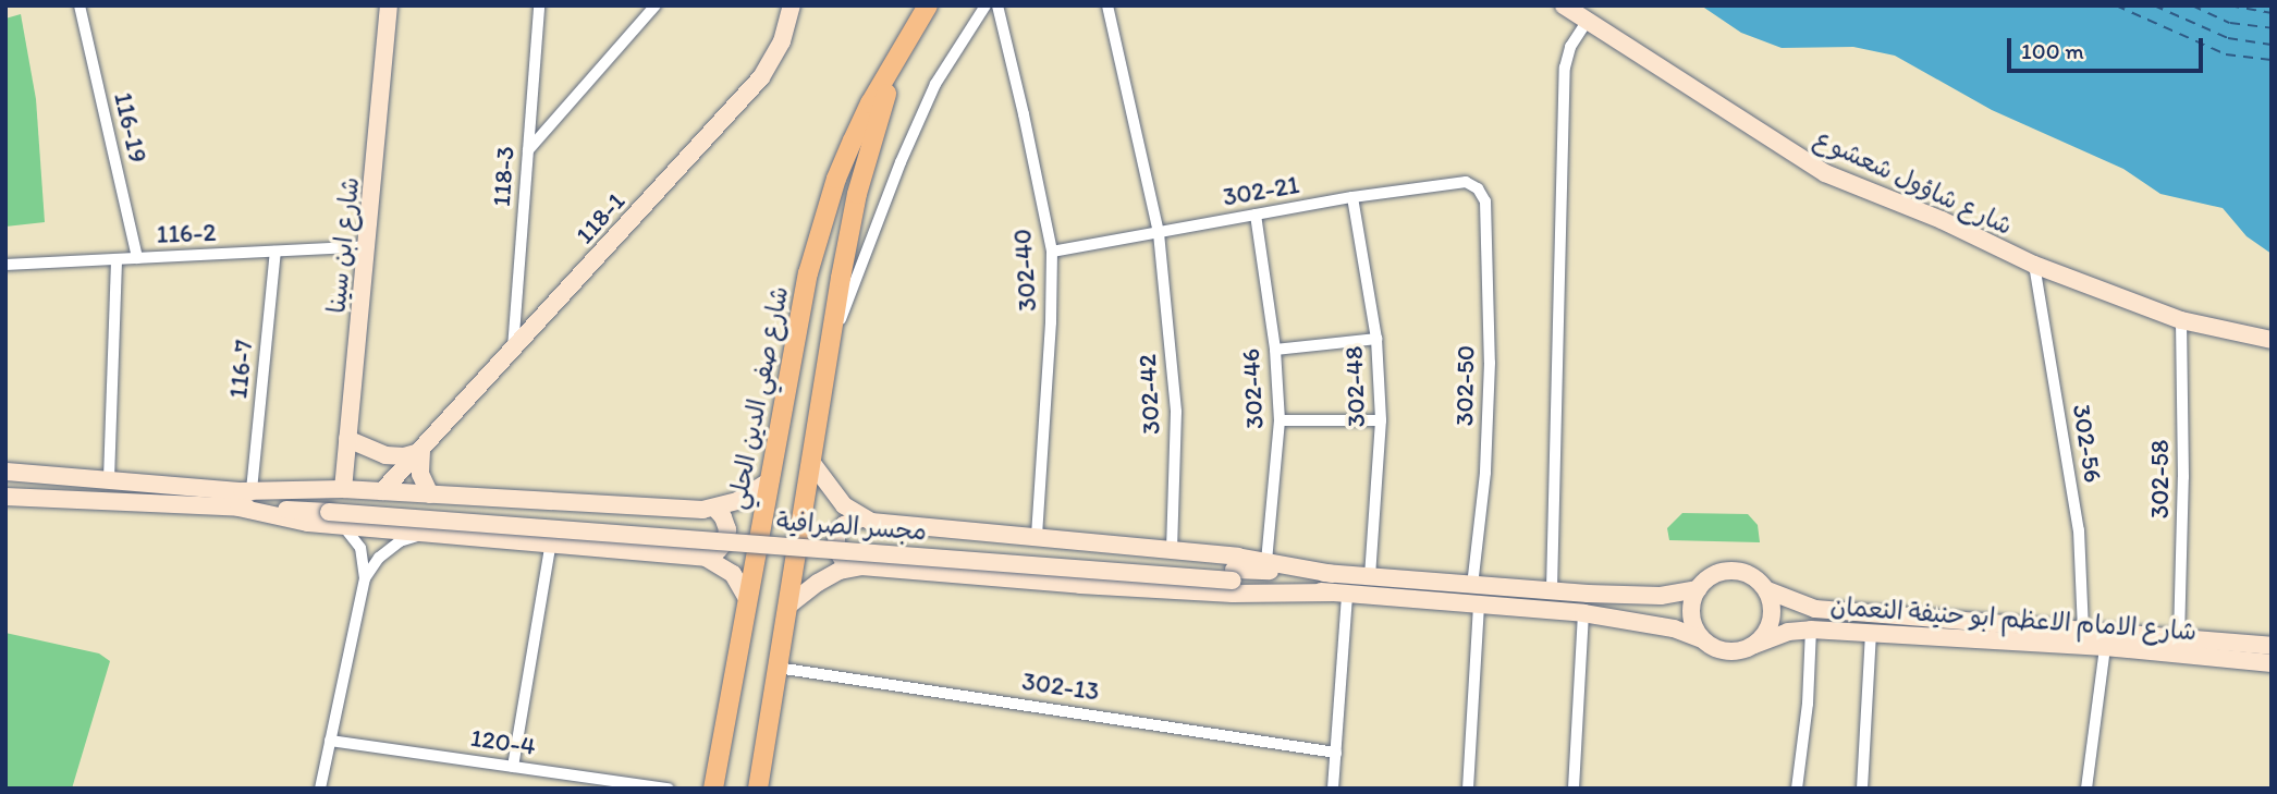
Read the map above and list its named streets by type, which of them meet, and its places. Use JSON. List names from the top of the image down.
{
  "streets": {
    "main road": [
      "شارع شاؤول شعشوع",
      "118-1",
      "شارع ابن سينا",
      "شارع صفي الدين الحلي",
      "مجسر الصرافية",
      "شارع الامام الاعظم ابو حنيفة النعمان"
    ],
    "street": [
      "116-19",
      "118-3",
      "302-21",
      "116-2",
      "302-40",
      "116-7",
      "302-50",
      "302-48",
      "302-46",
      "302-42",
      "302-56",
      "302-58",
      "302-13",
      "120-4"
    ]
  },
  "crossings": [
    ["116-19", "116-2"],
    ["118-3", "118-1"],
    ["شارع شاؤول شعشوع", "302-56"],
    ["شارع شاؤول شعشوع", "302-58"],
    ["302-21", "302-40"],
    ["302-21", "302-50"],
    ["302-21", "302-48"],
    ["302-21", "302-46"],
    ["302-21", "302-42"],
    ["116-2", "شارع ابن سينا"],
    ["116-2", "116-7"],
    ["شارع ابن سينا", "مجسر الصرافية"],
    ["302-56", "شارع الامام الاعظم ابو حنيفة النعمان"],
    ["302-58", "شارع الامام الاعظم ابو حنيفة النعمان"]
  ],
  "scale_bar": "100 m"
}
